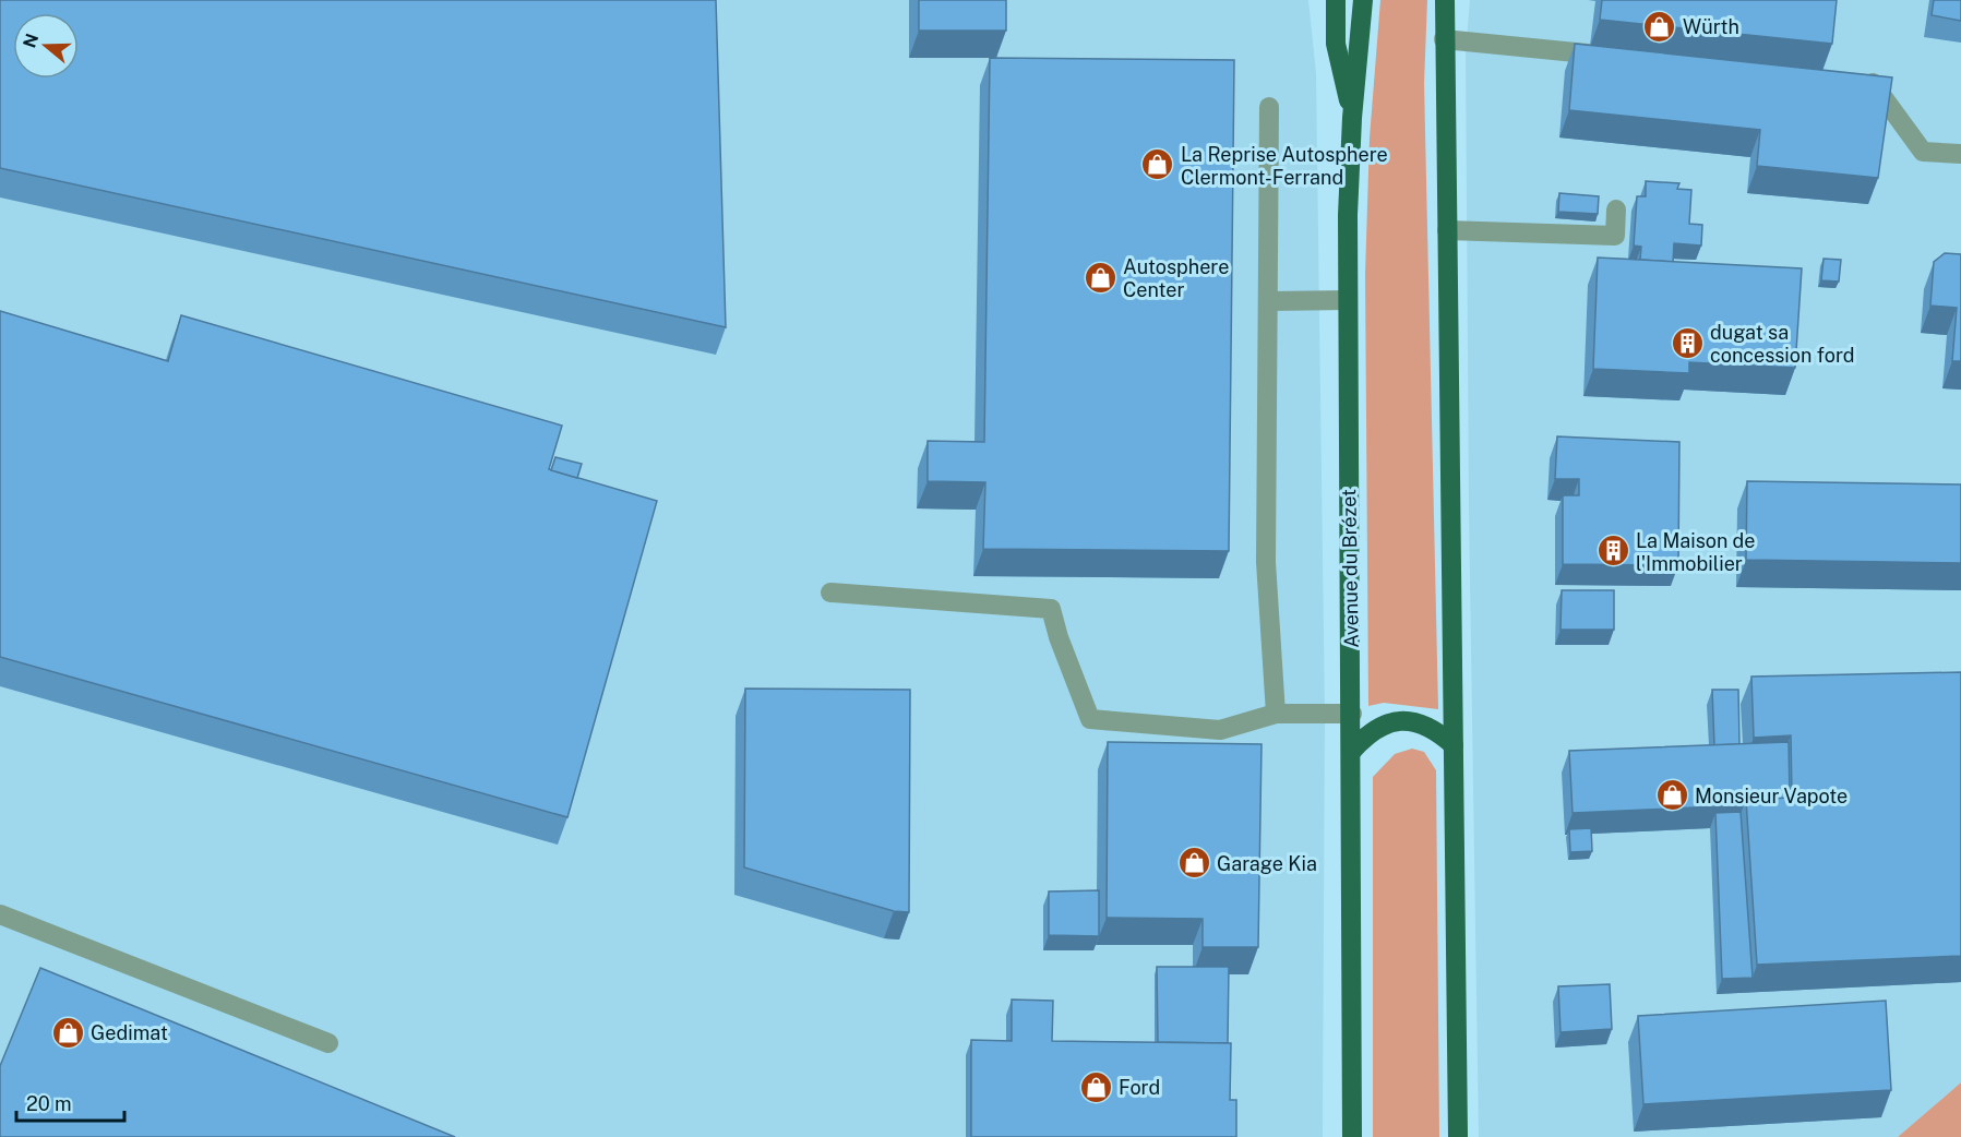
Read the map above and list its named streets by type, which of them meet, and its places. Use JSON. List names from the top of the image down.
{
  "streets": {
    "main road": ["Avenue du Brézet"]
  },
  "places": {
    "shop": [
      "Würth",
      "La Reprise Autosphere Clermont-Ferrand",
      "Autosphere Center",
      "Monsieur Vapote",
      "Garage Kia",
      "Gedimat",
      "Ford"
    ],
    "building": ["dugat sa concession ford", "La Maison de l'Immobilier"]
  },
  "scale_bar": "20 m",
  "north": "left"
}
